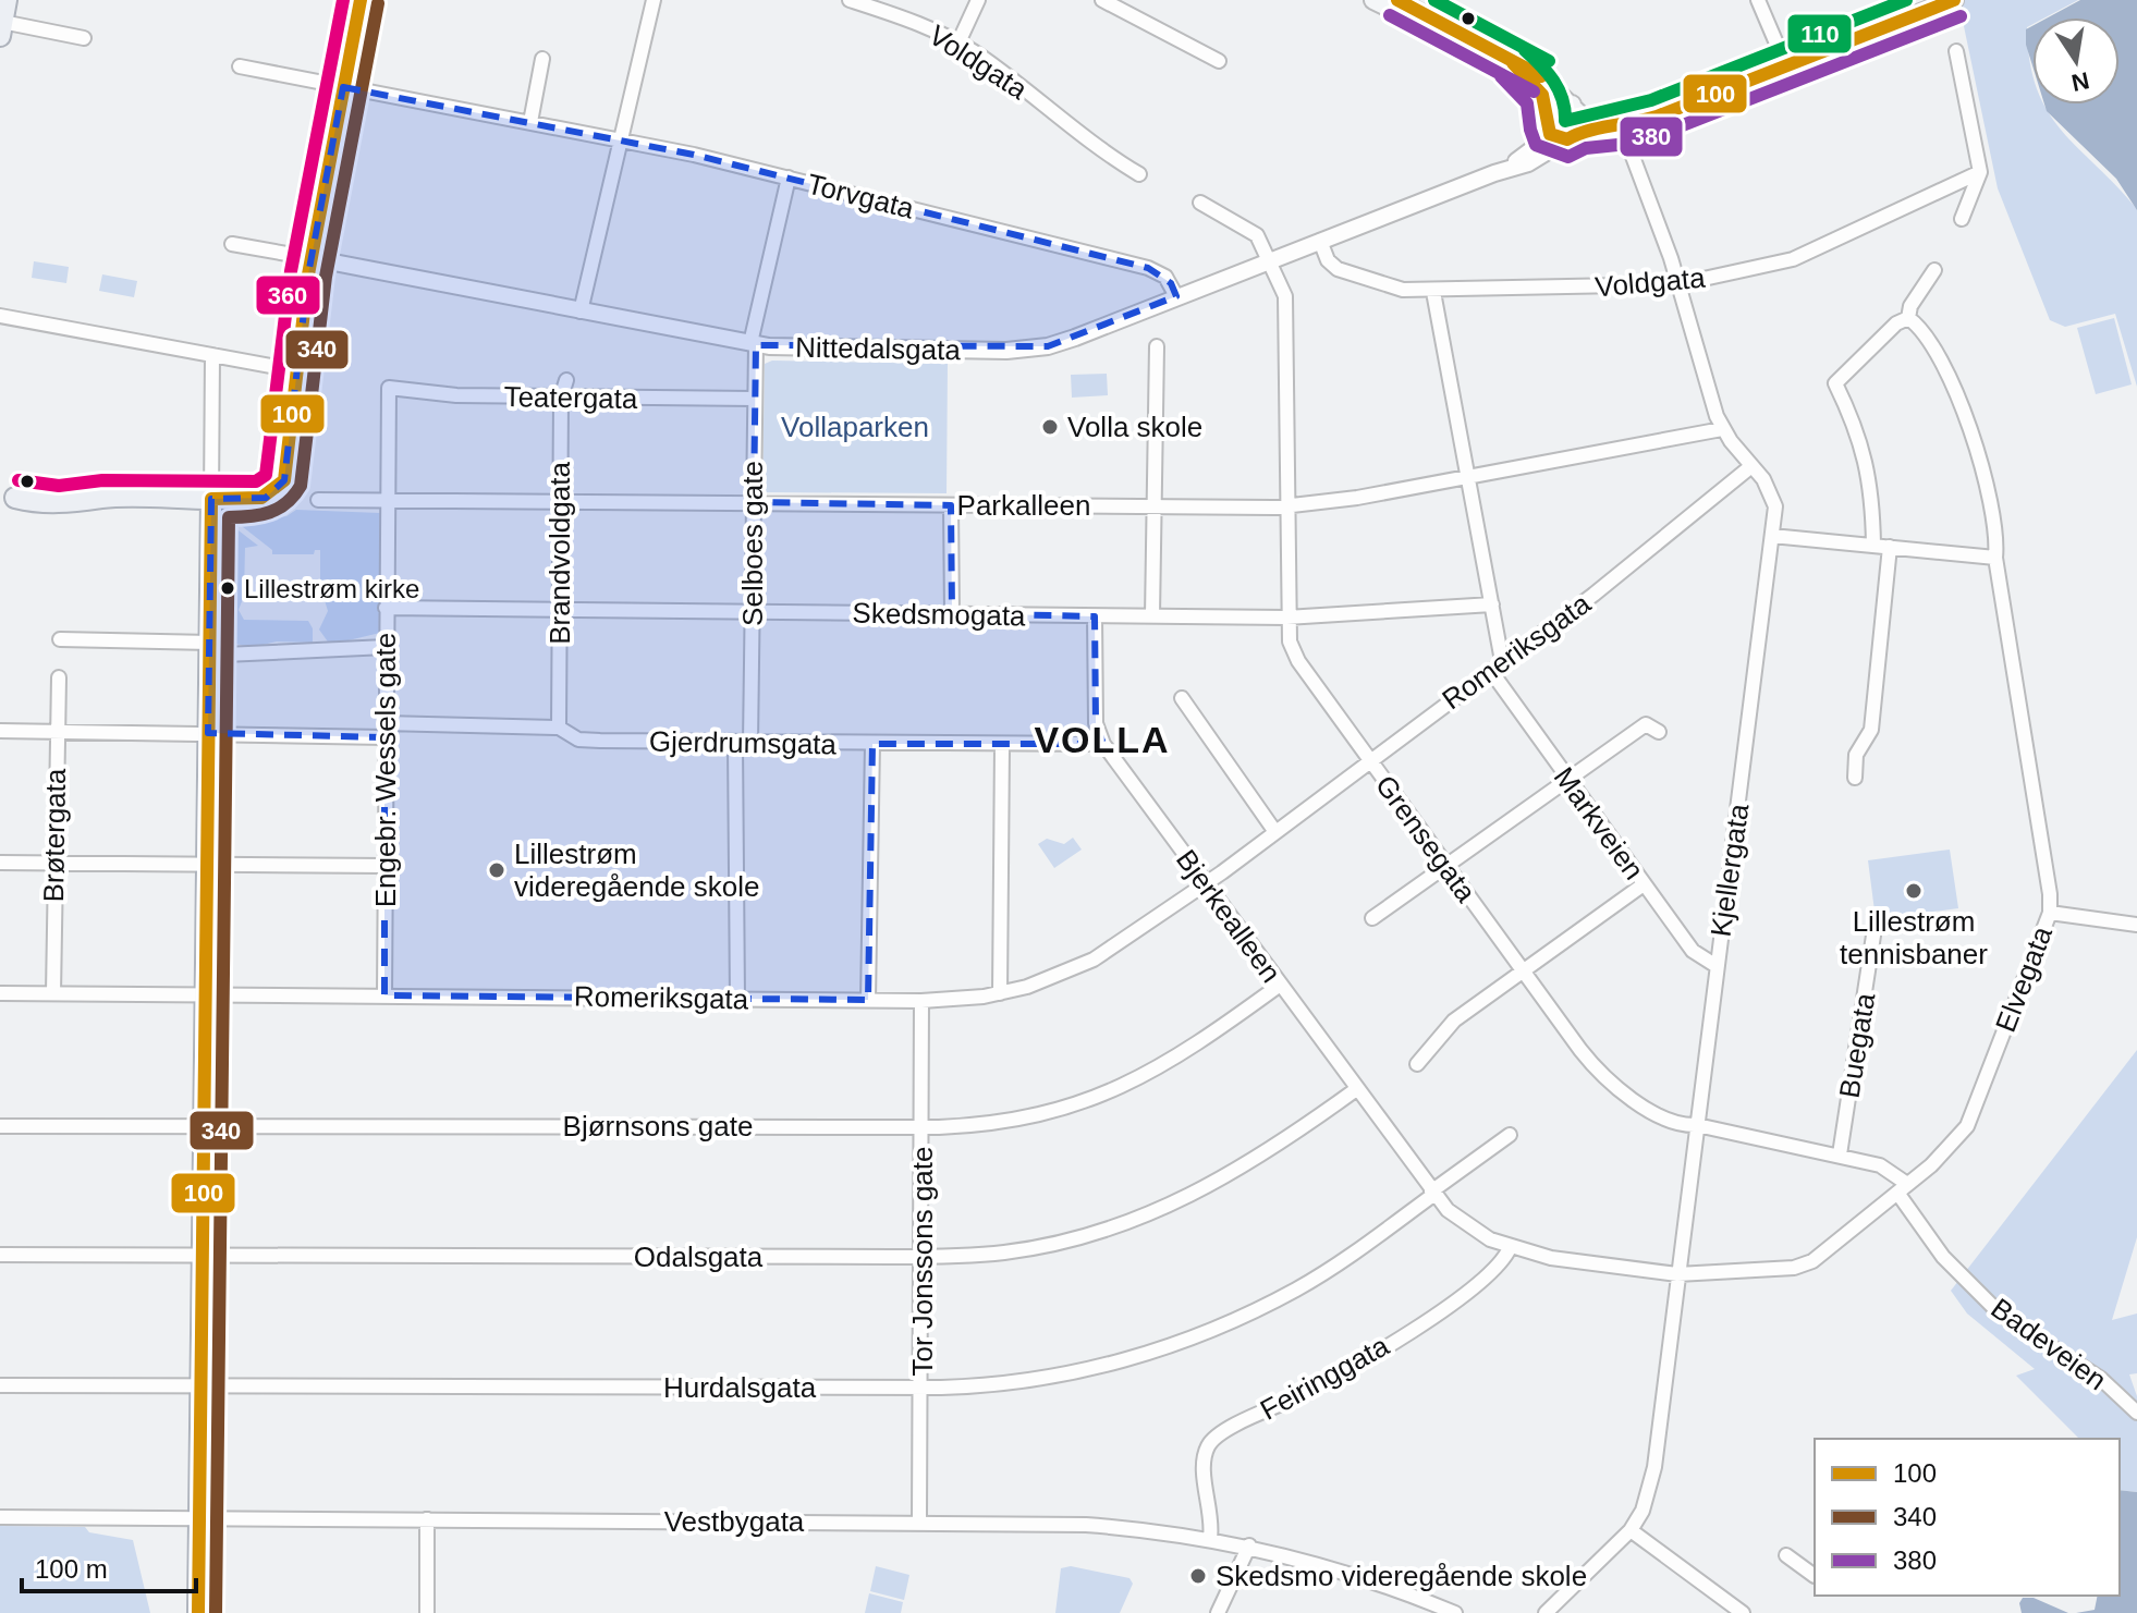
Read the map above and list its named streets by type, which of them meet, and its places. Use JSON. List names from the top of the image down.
{
  "streets": {
    "main road": ["Nittedalsgata"],
    "street": [
      "Voldgata",
      "Torvgata",
      "Teatergata",
      "Parkalleen",
      "Selboes gate",
      "Brandvoldgata",
      "Skedsmogata",
      "Romeriksgata",
      "Gjerdrumsgata",
      "Engebr. Wessels gate",
      "Markveien",
      "Brøtergata",
      "Grensegata",
      "Kjellergata",
      "Bjerkealleen",
      "Elvegata",
      "Buegata",
      "Bjørnsons gate",
      "Odalsgata",
      "Tor Jonssons gate",
      "Badeveien",
      "Feiringgata",
      "Hurdalsgata",
      "Vestbygata"
    ]
  },
  "crossings": [
    ["Voldgata", "Nittedalsgata"],
    ["Voldgata", "Markveien"],
    ["Voldgata", "Kjellergata"],
    ["Torvgata", "Nittedalsgata"],
    ["Torvgata", "Selboes gate"],
    ["Nittedalsgata", "Selboes gate"],
    ["Nittedalsgata", "Grensegata"],
    ["Nittedalsgata", "Kjellergata"],
    ["Teatergata", "Selboes gate"],
    ["Teatergata", "Brandvoldgata"],
    ["Teatergata", "Engebr. Wessels gate"],
    ["Parkalleen", "Selboes gate"],
    ["Parkalleen", "Brandvoldgata"],
    ["Parkalleen", "Engebr. Wessels gate"],
    ["Parkalleen", "Markveien"],
    ["Parkalleen", "Grensegata"],
    ["Parkalleen", "Kjellergata"],
    ["Selboes gate", "Skedsmogata"],
    ["Selboes gate", "Romeriksgata"],
    ["Selboes gate", "Gjerdrumsgata"],
    ["Brandvoldgata", "Skedsmogata"],
    ["Brandvoldgata", "Gjerdrumsgata"],
    ["Skedsmogata", "Engebr. Wessels gate"],
    ["Skedsmogata", "Markveien"],
    ["Skedsmogata", "Grensegata"],
    ["Skedsmogata", "Bjerkealleen"],
    ["Romeriksgata", "Engebr. Wessels gate"],
    ["Romeriksgata", "Markveien"],
    ["Romeriksgata", "Brøtergata"],
    ["Romeriksgata", "Grensegata"],
    ["Romeriksgata", "Kjellergata"],
    ["Romeriksgata", "Bjerkealleen"],
    ["Romeriksgata", "Tor Jonssons gate"],
    ["Gjerdrumsgata", "Engebr. Wessels gate"],
    ["Gjerdrumsgata", "Brøtergata"],
    ["Gjerdrumsgata", "Bjerkealleen"],
    ["Markveien", "Kjellergata"],
    ["Grensegata", "Kjellergata"],
    ["Grensegata", "Elvegata"],
    ["Grensegata", "Buegata"],
    ["Grensegata", "Badeveien"],
    ["Kjellergata", "Bjerkealleen"],
    ["Kjellergata", "Elvegata"],
    ["Bjerkealleen", "Elvegata"],
    ["Bjerkealleen", "Bjørnsons gate"],
    ["Bjerkealleen", "Odalsgata"],
    ["Bjerkealleen", "Feiringgata"],
    ["Bjerkealleen", "Hurdalsgata"],
    ["Elvegata", "Badeveien"],
    ["Bjørnsons gate", "Tor Jonssons gate"],
    ["Odalsgata", "Tor Jonssons gate"],
    ["Tor Jonssons gate", "Hurdalsgata"],
    ["Tor Jonssons gate", "Vestbygata"],
    ["Feiringgata", "Vestbygata"]
  ],
  "districts": ["VOLLA"],
  "parks": ["Vollaparken"],
  "places": [
    "Volla skole",
    "Lillestrøm kirke",
    "Lillestrøm videregående skole",
    "Lillestrøm tennisbaner",
    "Skedsmo videregående skole"
  ],
  "lines": [
    "transit line 100",
    "transit line 110",
    "transit line 360",
    "transit line 340",
    "transit line 380"
  ],
  "legend": ["100", "340", "380"],
  "scale_bar": "100 m",
  "north": "bottom"
}
